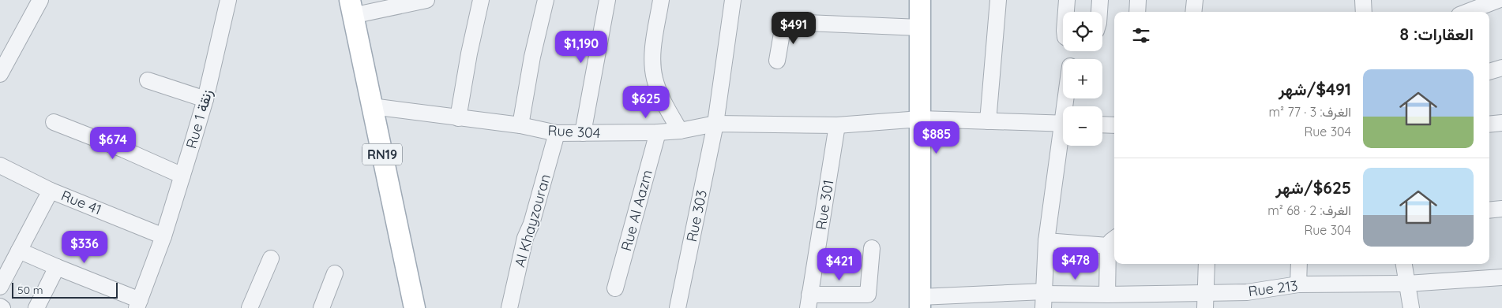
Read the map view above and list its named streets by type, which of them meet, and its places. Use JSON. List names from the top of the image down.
{
  "streets": {
    "main road": ["RN19"],
    "street": [
      "Rue 1 زنقة",
      "Rue 304",
      "Rue 41",
      "Rue 301",
      "Rue Al Aazm",
      "Rue 303",
      "Al Khayzouran",
      "Rue 213"
    ]
  },
  "crossings": [
    ["Rue 1 زنقة", "Rue 41"],
    ["Rue 304", "RN19"],
    ["Rue 304", "Rue 301"],
    ["Rue 304", "Rue Al Aazm"],
    ["Rue 304", "Rue 303"],
    ["Rue 304", "Al Khayzouran"]
  ],
  "scale_bar": "50 m",
  "page": {
    "map_buttons": ["+", "−"],
    "price": [
      "$491",
      "$1,190",
      "$625",
      "$885",
      "$674",
      "$336",
      "$478",
      "$421"
    ],
    "heading": "العقارات: 8",
    "list": [
      {
        "name": "$491/شهر",
        "note": "الغرف: 3 · 77 m² · Rue 304"
      },
      {
        "name": "$625/شهر",
        "note": "الغرف: 2 · 68 m² · Rue 304"
      }
    ],
    "scale": "50 m"
  }
}
